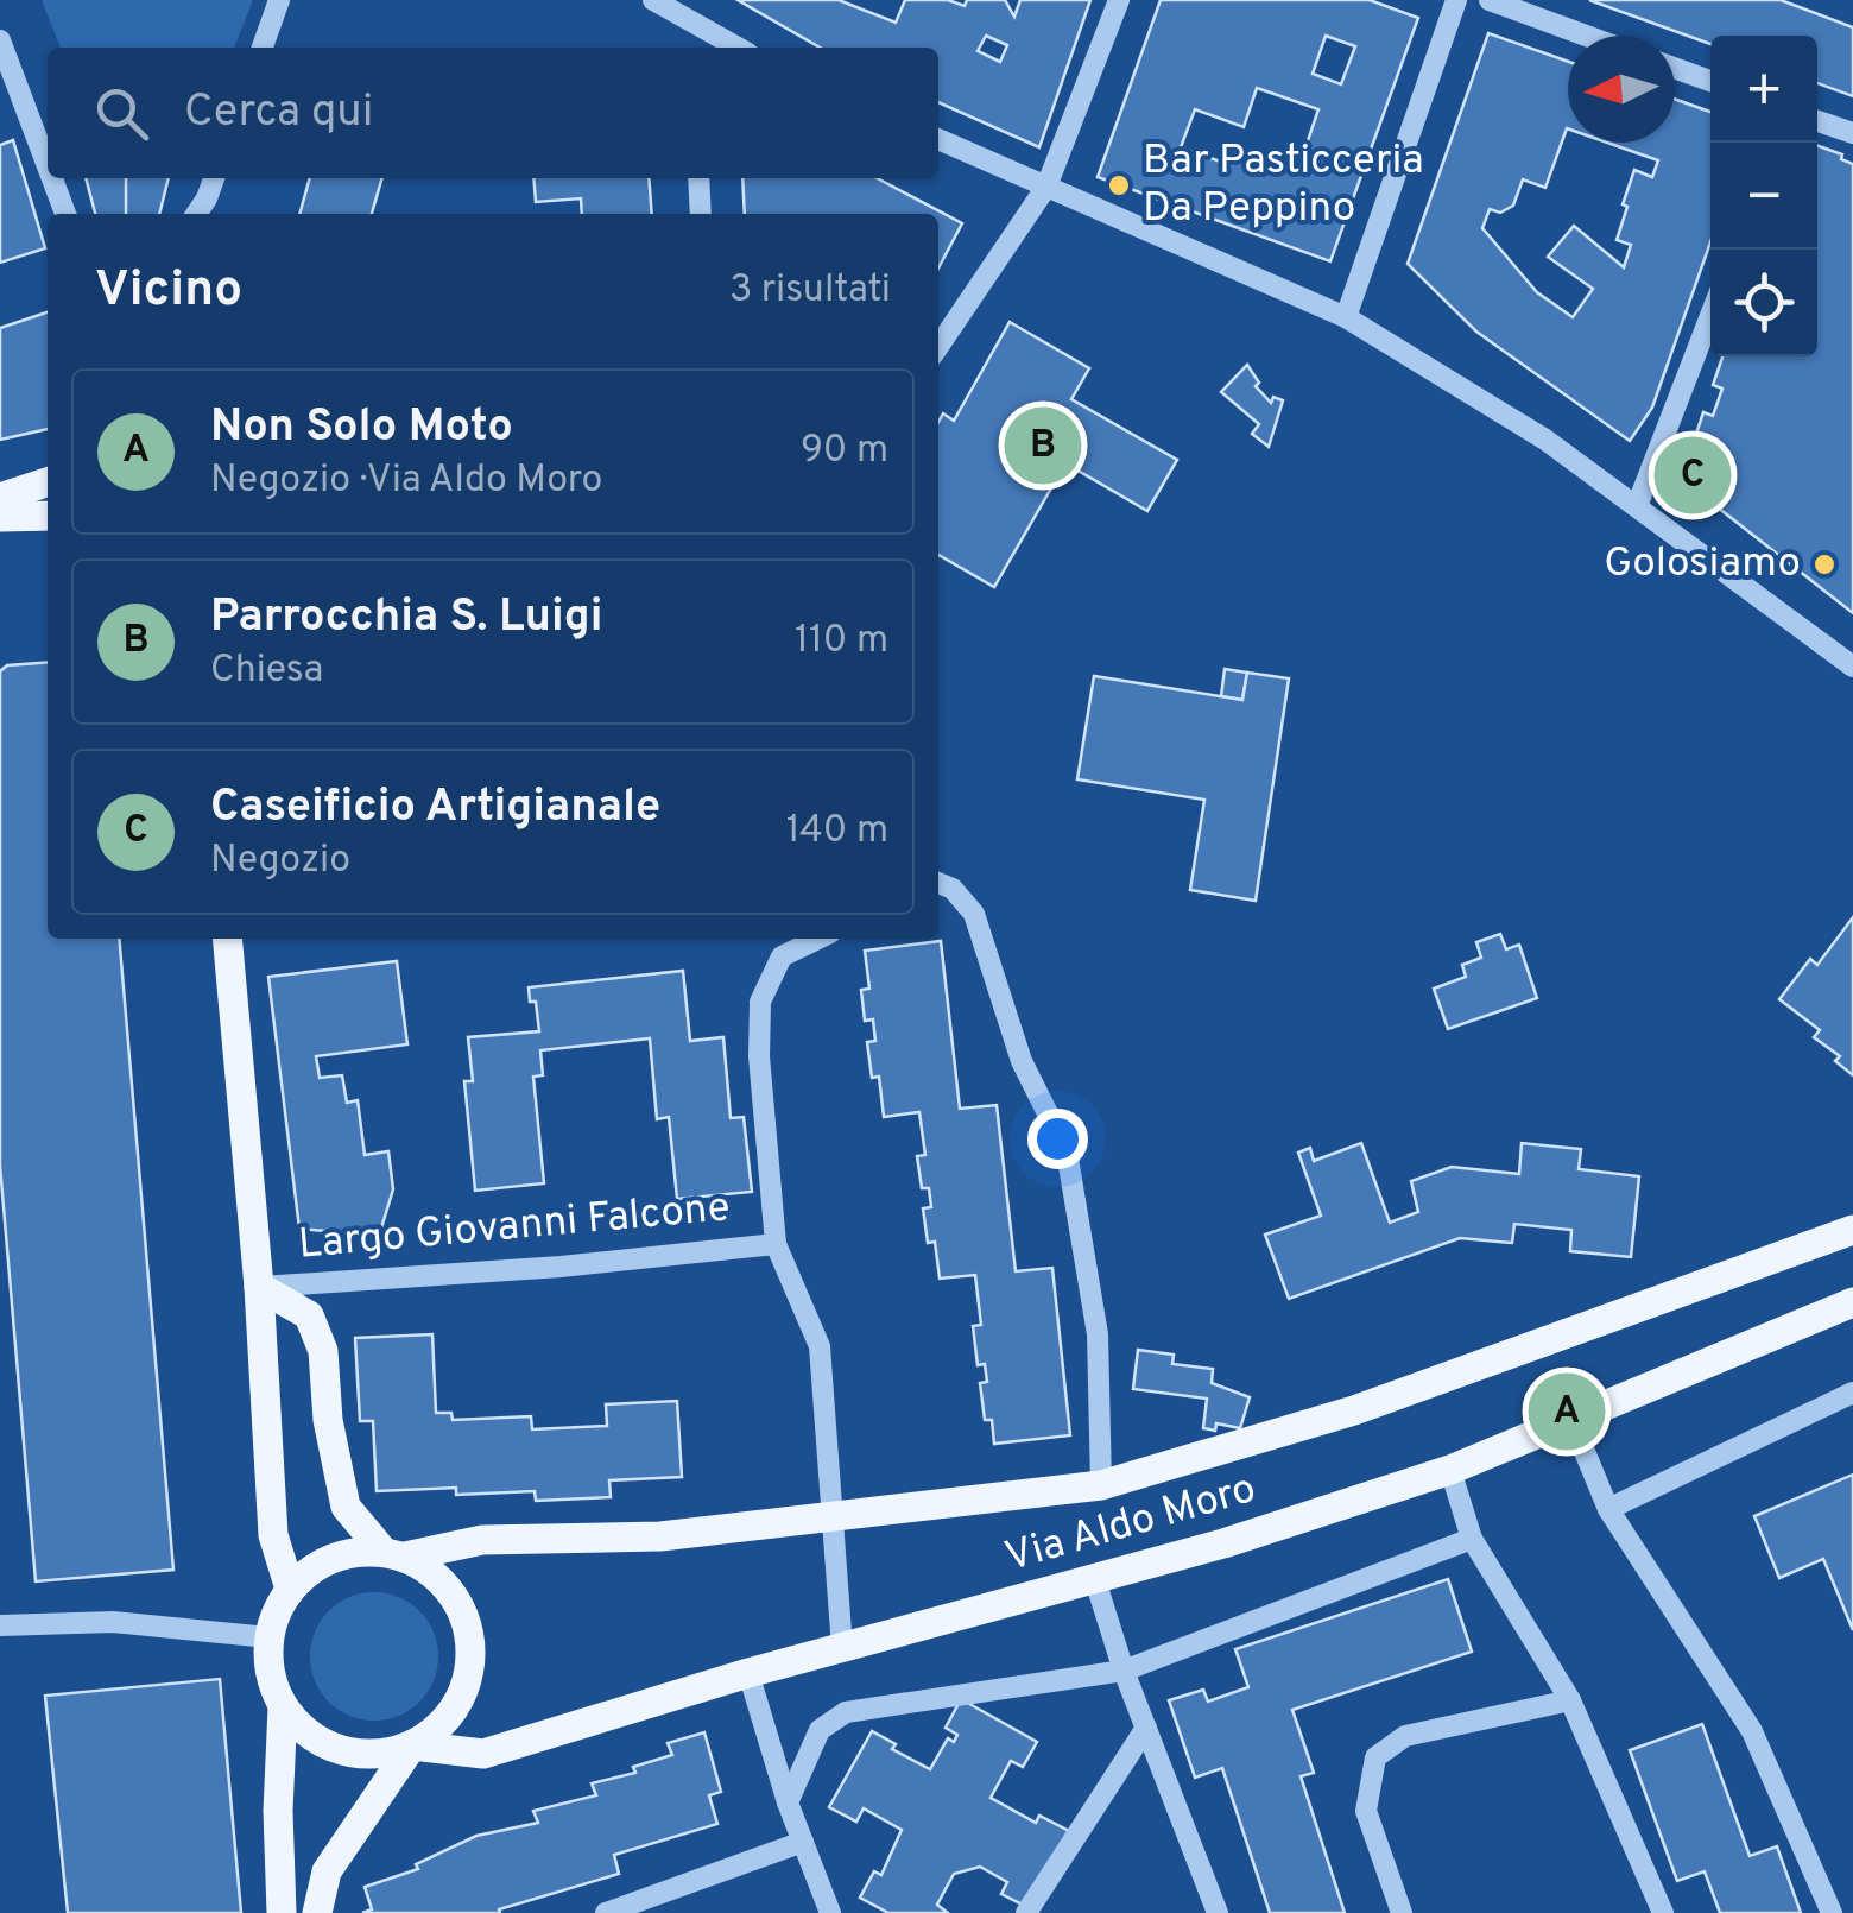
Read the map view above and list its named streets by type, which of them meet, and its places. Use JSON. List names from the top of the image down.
{
  "streets": {
    "main road": ["Via Aldo Moro"],
    "street": ["Largo Giovanni Falcone"]
  },
  "places": ["Bar Pasticceria Da Peppino", "Golosiamo"],
  "north": "left",
  "page": {
    "map_buttons": ["+", "−"],
    "search": "Cerca qui",
    "heading": ["Vicino", "3 risultati"],
    "list": [
      {
        "mark": "A",
        "name": "Non Solo Moto",
        "note": "Negozio · Via Aldo Moro",
        "value": "90 m"
      },
      {
        "mark": "B",
        "name": "Parrocchia S. Luigi",
        "note": "Chiesa",
        "value": "110 m"
      },
      {
        "mark": "C",
        "name": "Caseificio Artigianale",
        "note": "Negozio",
        "value": "140 m"
      }
    ],
    "pins": ["B", "C", "A"]
  }
}
